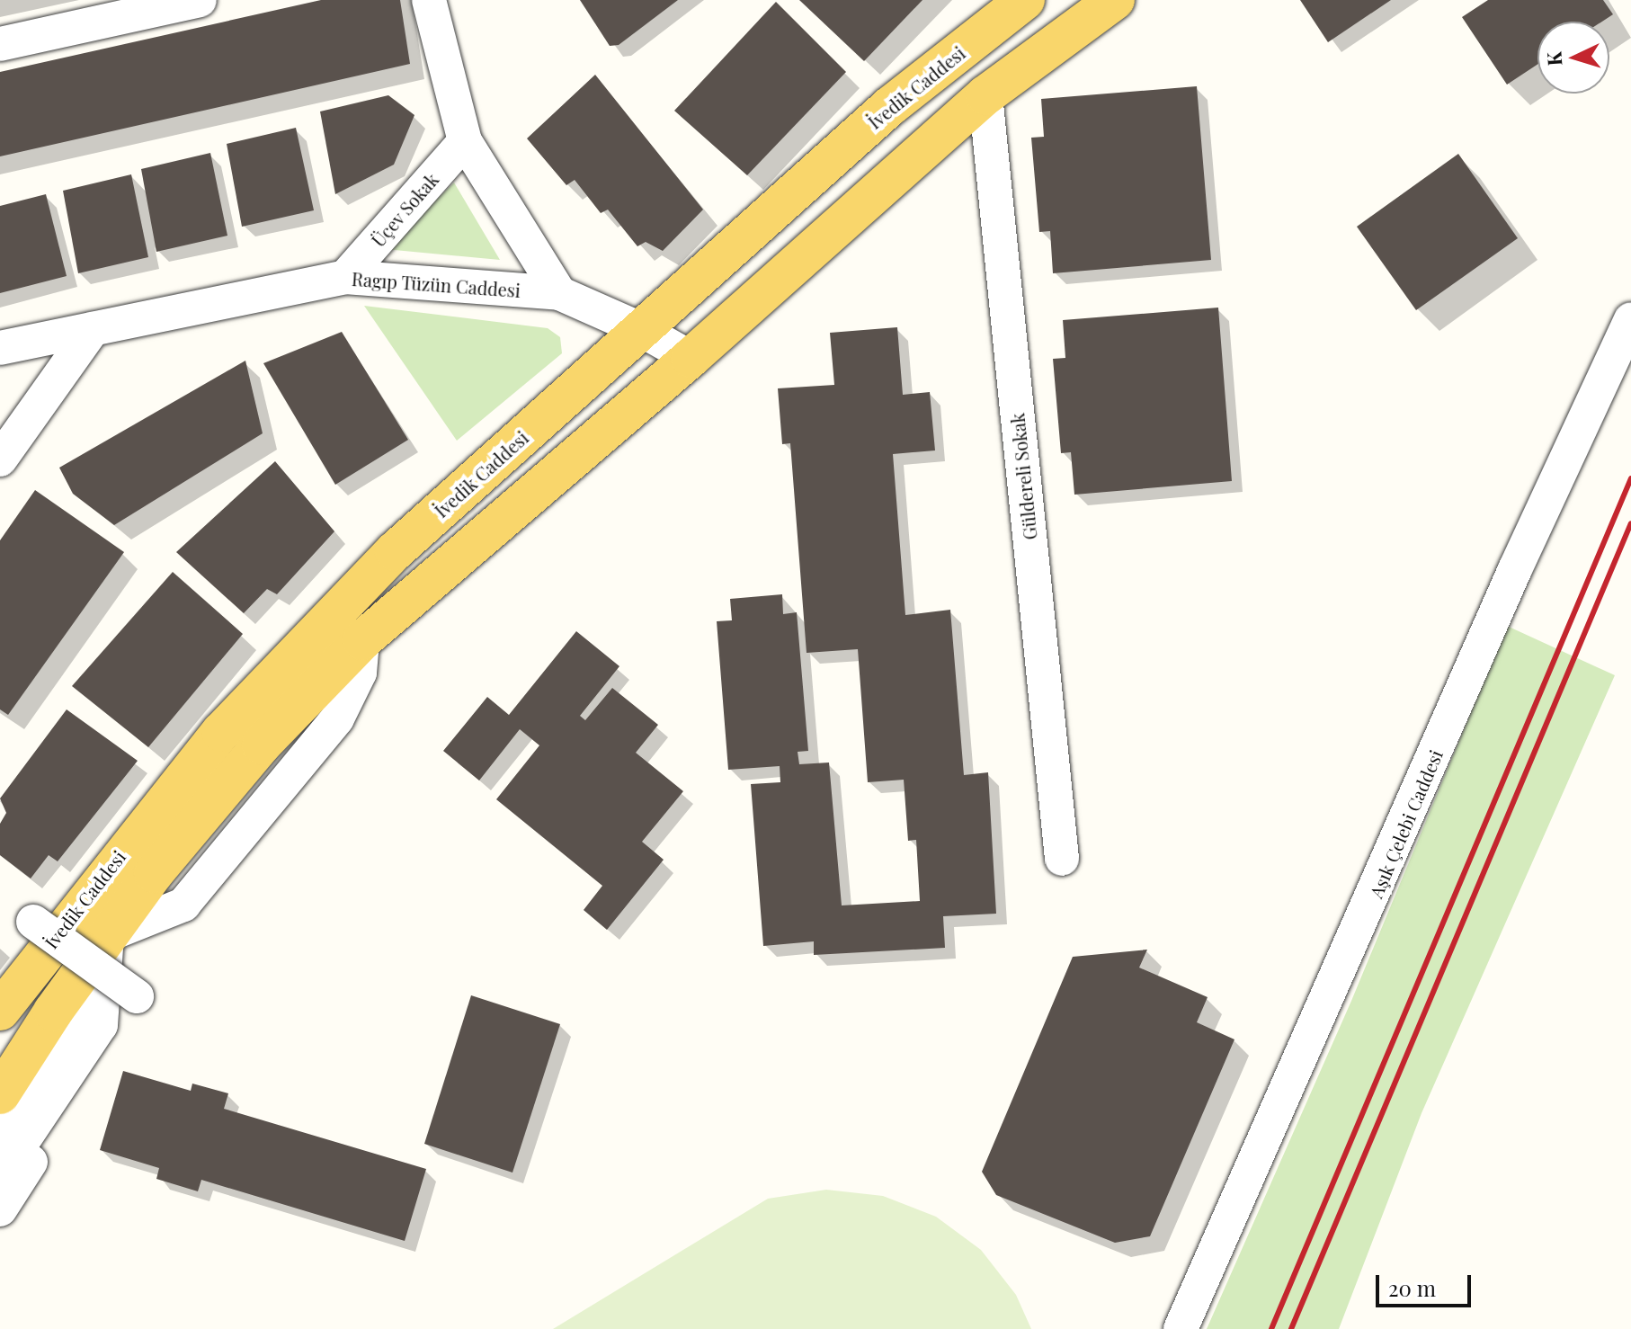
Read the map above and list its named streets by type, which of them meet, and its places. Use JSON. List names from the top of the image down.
{
  "streets": {
    "main road": ["İvedik Caddesi"],
    "street": [
      "Üçev Sokak",
      "Ragıp Tüzün Caddesi",
      "Güldereli Sokak",
      "Aşık Çelebi Caddesi"
    ]
  },
  "crossings": [
    ["İvedik Caddesi", "Ragıp Tüzün Caddesi"],
    ["Üçev Sokak", "Ragıp Tüzün Caddesi"]
  ],
  "scale_bar": "20 m",
  "north": "left"
}
